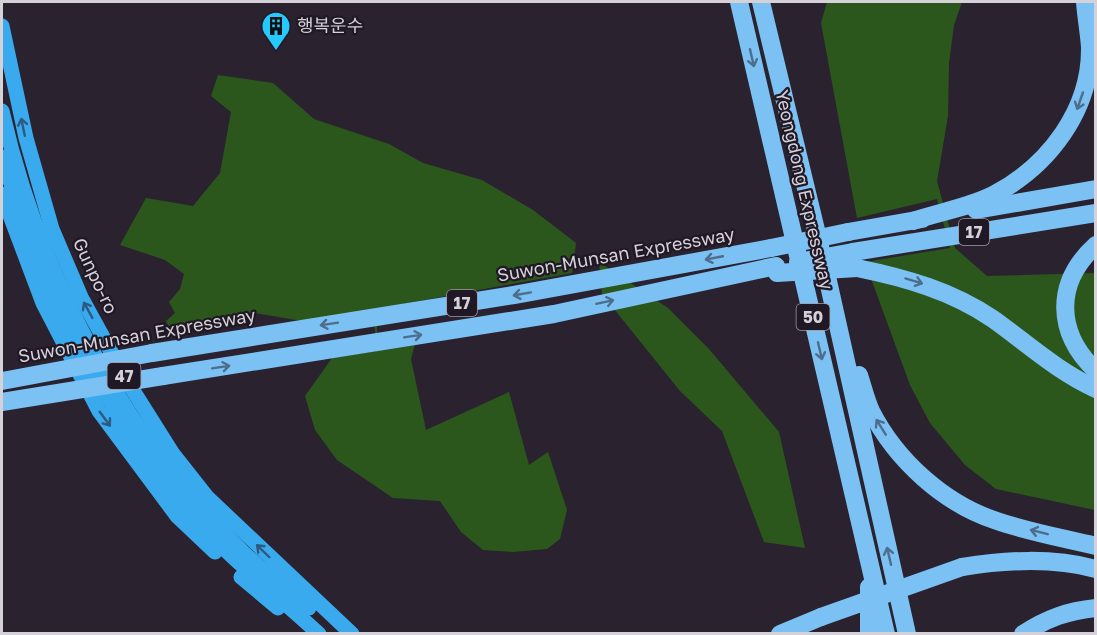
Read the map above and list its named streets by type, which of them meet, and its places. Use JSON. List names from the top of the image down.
{
  "streets": {
    "highway": [
      "Yeongdong Expressway",
      "17",
      "Suwon-Munsan Expressway",
      "50"
    ],
    "main road": ["Gunpo-ro", "47"]
  },
  "places": {
    "building": ["행복운수"]
  }
}
